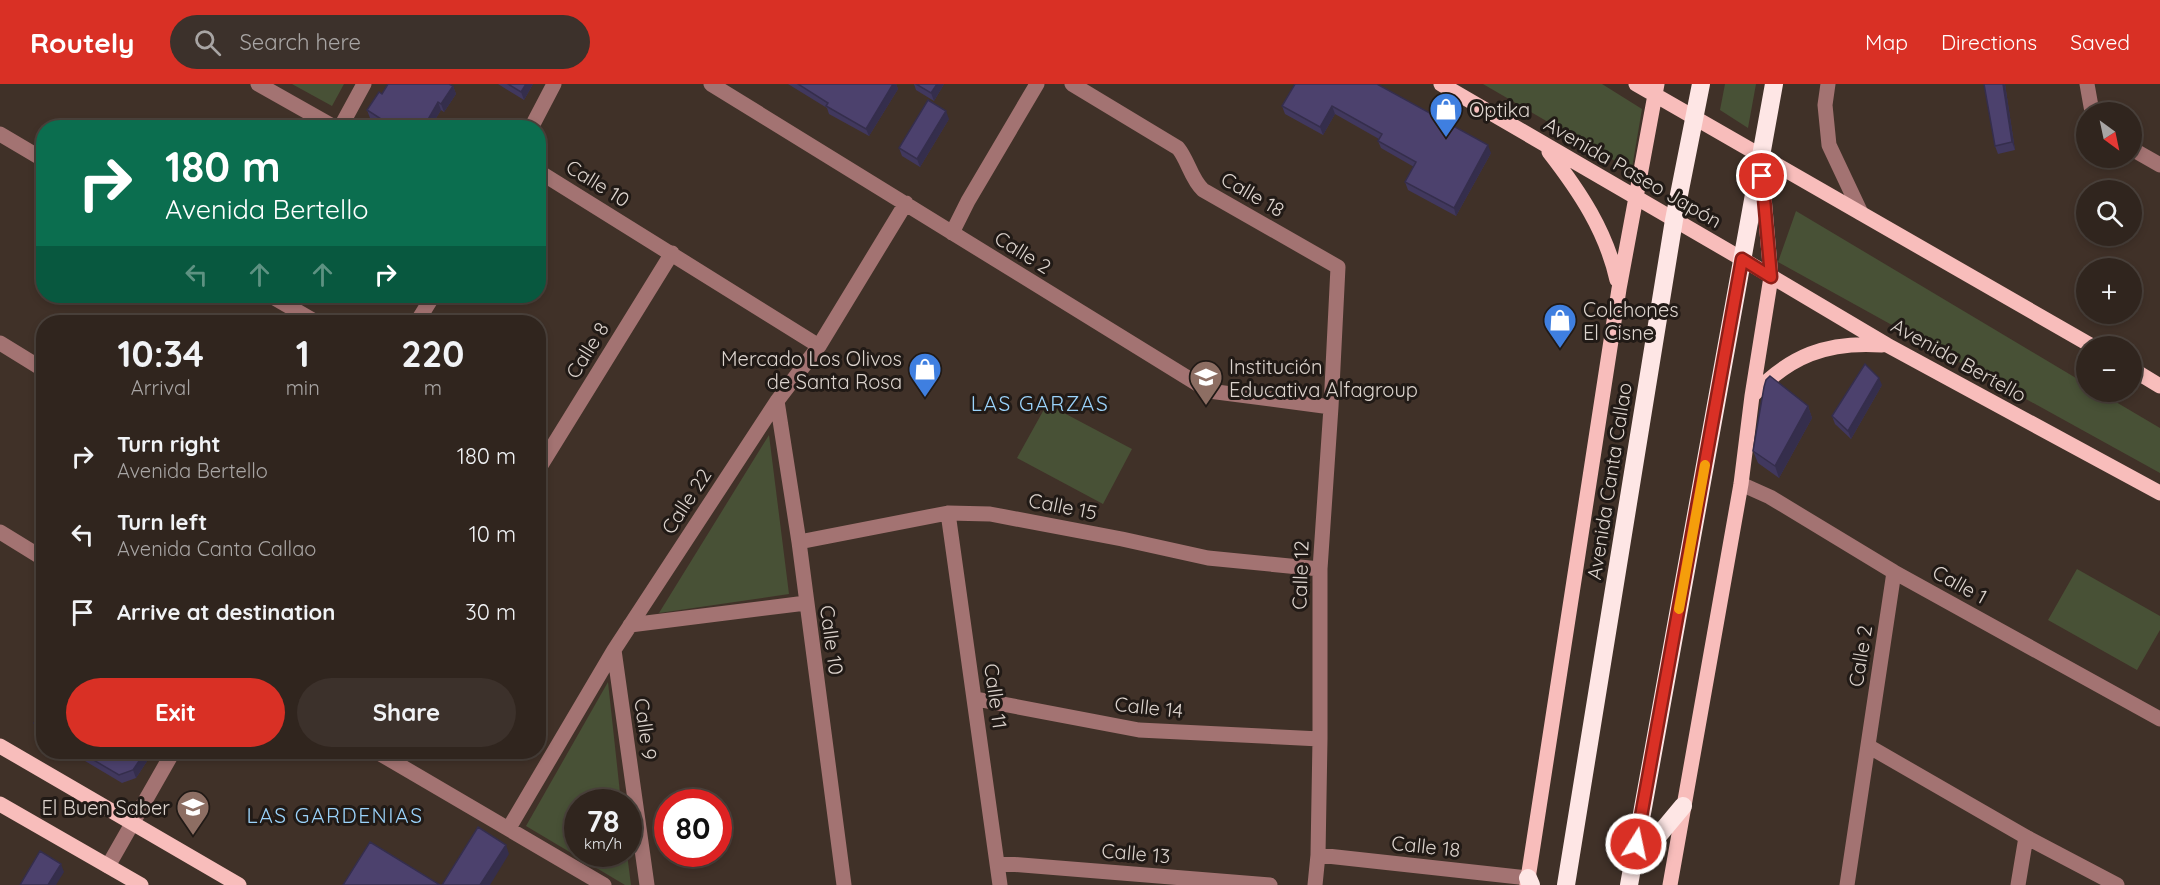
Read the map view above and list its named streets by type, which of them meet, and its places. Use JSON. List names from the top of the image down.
{
  "streets": {
    "highway": ["Avenida Canta Callao"],
    "main road": ["Avenida Paseo Japón", "Avenida Bertello"],
    "street": [
      "Calle 10",
      "Calle 18",
      "Calle 2",
      "Calle 8",
      "Calle 22",
      "Calle 15",
      "Calle 12",
      "Calle 1",
      "Calle 11",
      "Calle 14",
      "Calle 9",
      "Calle 13"
    ]
  },
  "crossings": [
    ["Avenida Paseo Japón", "Avenida Bertello"],
    ["Avenida Paseo Japón", "Avenida Canta Callao"],
    ["Calle 10", "Calle 8"],
    ["Calle 10", "Calle 22"],
    ["Calle 10", "Calle 15"],
    ["Calle 18", "Avenida Canta Callao"],
    ["Calle 18", "Calle 12"],
    ["Calle 2", "Calle 22"],
    ["Calle 2", "Calle 12"],
    ["Calle 2", "Calle 1"],
    ["Calle 22", "Calle 9"],
    ["Calle 15", "Calle 12"],
    ["Calle 15", "Calle 11"],
    ["Calle 12", "Calle 14"],
    ["Calle 11", "Calle 14"],
    ["Calle 11", "Calle 13"]
  ],
  "districts": ["LAS GARZAS", "LAS GARDENIAS"],
  "places": {
    "shop": ["Optika", "Colchones El Cisne", "Mercado Los Olivos de Santa Rosa"],
    "school or university": ["Institución Educativa Alfagroup", "El Buen Saber"]
  },
  "north": "bottom right",
  "page": {
    "header": "Routely",
    "search": "Search here",
    "nav": ["Map", "Directions", "Saved"],
    "map_buttons": ["+", "−"],
    "turn": ["180 m", "Avenida Bertello"],
    "eta": [
      "10:34",
      "Arrival",
      "1",
      "min",
      "220",
      "m"
    ],
    "list": [
      {
        "name": "Turn right",
        "note": "Avenida Bertello",
        "value": "180 m"
      },
      {
        "name": "Turn left",
        "note": "Avenida Canta Callao",
        "value": "10 m"
      },
      {
        "name": "Arrive at destination",
        "value": "30 m"
      }
    ],
    "buttons": ["Exit", "Share"],
    "speed": "78 km/h",
    "limit": "80"
  }
}
